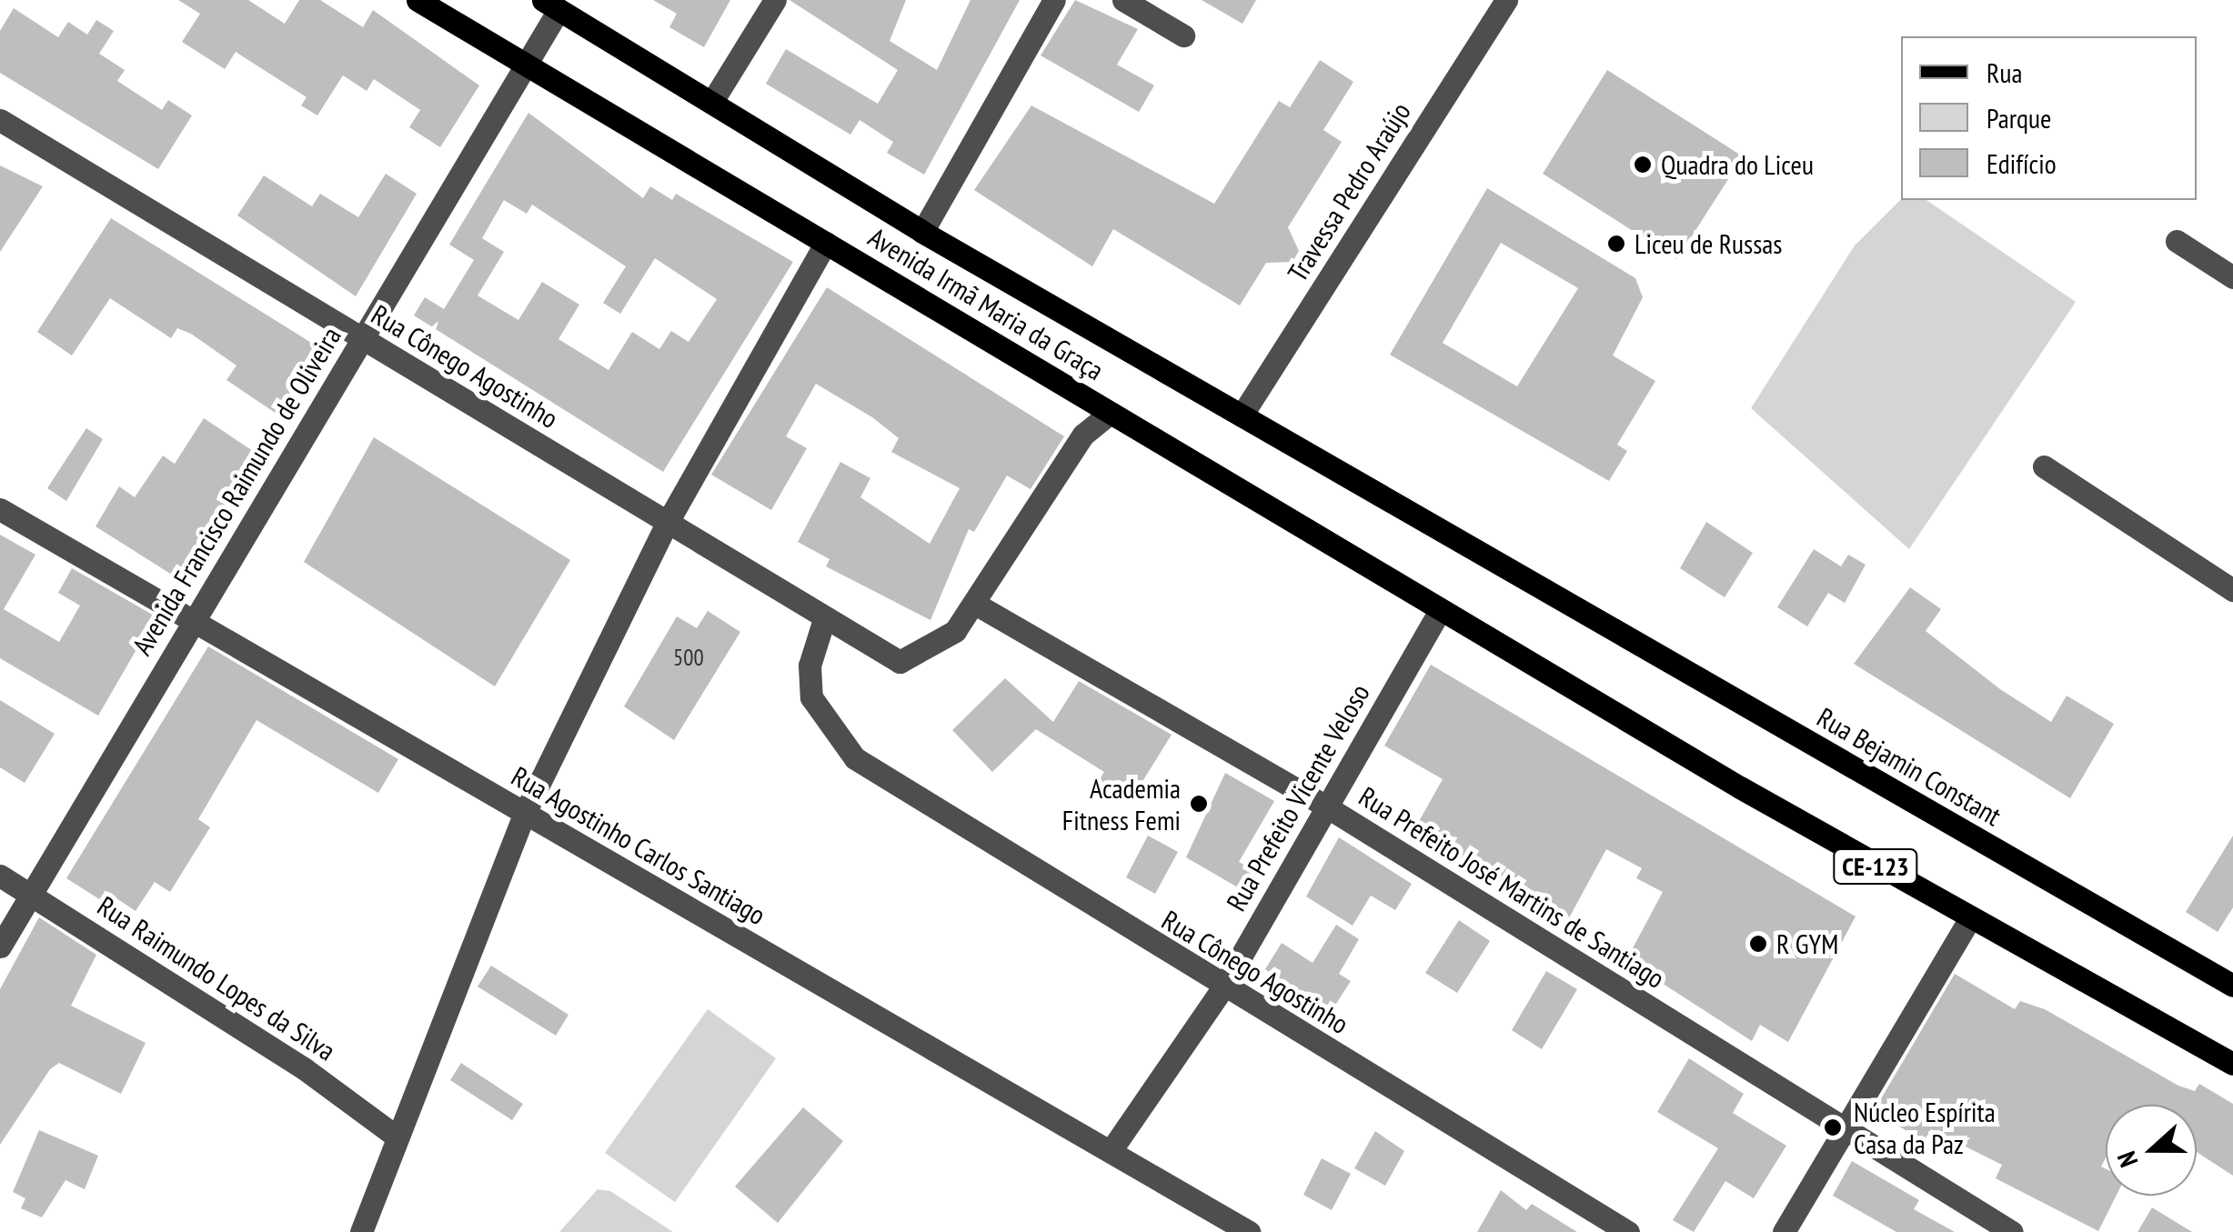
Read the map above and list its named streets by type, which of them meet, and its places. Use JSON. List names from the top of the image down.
{
  "streets": {
    "main road": ["Avenida Irmã Maria da Graça", "Rua Bejamin Constant", "CE-123"],
    "street": [
      "Travessa Pedro Araújo",
      "Rua Cônego Agostinho",
      "Avenida Francisco Raimundo de Oliveira",
      "Rua Prefeito Vicente Veloso",
      "Rua Agostinho Carlos Santiago",
      "Rua Prefeito José Martins de Santiago",
      "Rua Raimundo Lopes da Silva"
    ]
  },
  "crossings": [
    ["Travessa Pedro Araújo", "Avenida Irmã Maria da Graça"],
    ["Avenida Irmã Maria da Graça", "Avenida Francisco Raimundo de Oliveira"],
    ["Avenida Irmã Maria da Graça", "Rua Bejamin Constant"],
    ["Avenida Irmã Maria da Graça", "Rua Prefeito Vicente Veloso"],
    ["Avenida Irmã Maria da Graça", "CE-123"],
    ["Rua Cônego Agostinho", "Avenida Francisco Raimundo de Oliveira"],
    ["Rua Cônego Agostinho", "Rua Prefeito Vicente Veloso"],
    ["Rua Cônego Agostinho", "Rua Prefeito José Martins de Santiago"],
    ["Avenida Francisco Raimundo de Oliveira", "Rua Agostinho Carlos Santiago"],
    ["Avenida Francisco Raimundo de Oliveira", "Rua Raimundo Lopes da Silva"],
    ["Rua Prefeito Vicente Veloso", "Rua Agostinho Carlos Santiago"],
    ["Rua Prefeito Vicente Veloso", "Rua Prefeito José Martins de Santiago"]
  ],
  "places": [
    "Quadra do Liceu",
    "Liceu de Russas",
    "Academia Fitness Femi",
    "R GYM",
    "Núcleo Espírita Casa da Paz"
  ],
  "house_numbers": ["500"],
  "legend": ["Rua", "Parque", "Edifício"],
  "north": "left"
}
